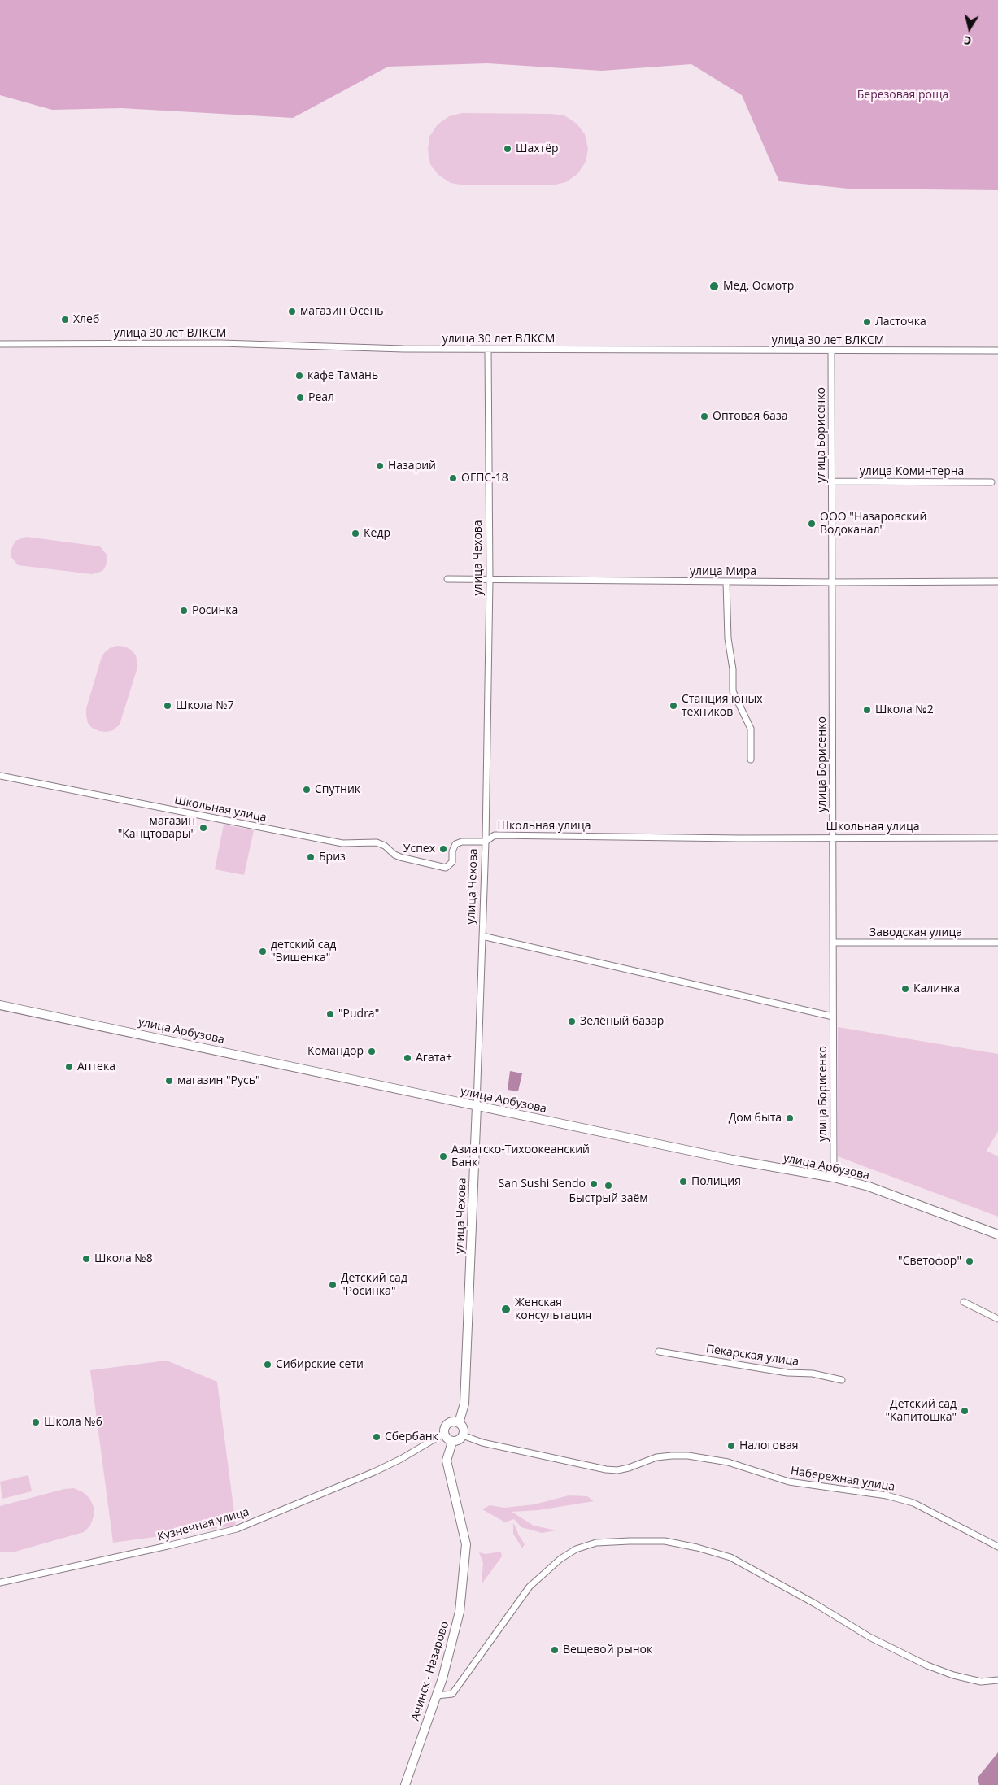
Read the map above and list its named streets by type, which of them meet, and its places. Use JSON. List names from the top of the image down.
{
  "streets": {
    "street": [
      "улица 30 лет ВЛКСМ",
      "улица Борисенко",
      "улица Коминтерна",
      "улица Чехова",
      "улица Мира",
      "Школьная улица",
      "Заводская улица",
      "улица Арбузова",
      "Пекарская улица",
      "Набережная улица",
      "Кузнечная улица",
      "Ачинск - Назарово"
    ]
  },
  "crossings": [
    ["улица 30 лет ВЛКСМ", "улица Борисенко"],
    ["улица 30 лет ВЛКСМ", "улица Чехова"],
    ["улица Борисенко", "улица Коминтерна"],
    ["улица Борисенко", "улица Мира"],
    ["улица Борисенко", "Школьная улица"],
    ["улица Борисенко", "Заводская улица"],
    ["улица Борисенко", "улица Арбузова"],
    ["улица Чехова", "улица Мира"],
    ["улица Чехова", "Школьная улица"],
    ["улица Чехова", "улица Арбузова"],
    ["улица Чехова", "Набережная улица"],
    ["улица Чехова", "Кузнечная улица"],
    ["улица Чехова", "Ачинск - Назарово"],
    ["Набережная улица", "Кузнечная улица"],
    ["Набережная улица", "Ачинск - Назарово"],
    ["Кузнечная улица", "Ачинск - Назарово"]
  ],
  "parks": ["Березовая роща"],
  "places": [
    "Шахтёр",
    "Мед. Осмотр",
    "магазин Осень",
    "Хлеб",
    "Ласточка",
    "кафе Тамань",
    "Реал",
    "Оптовая база",
    "Назарий",
    "ОГПС-18",
    "ООО \"Назаровский Водоканал\"",
    "Кедр",
    "Росинка",
    "Школа №7",
    "Станция юных техников",
    "Школа №2",
    "Спутник",
    "магазин \"Канцтовары\"",
    "Успех",
    "Бриз",
    "детский сад \"Вишенка\"",
    "Калинка",
    "\"Pudra\"",
    "Зелёный базар",
    "Командор",
    "Агата+",
    "Аптека",
    "магазин \"Русь\"",
    "Дом быта",
    "Азиатско-Тихоокеанский Банк",
    "Полиция",
    "San Sushi Sendo",
    "Быстрый заём",
    "Школа №8",
    "\"Светофор\"",
    "Детский сад \"Росинка\"",
    "Женская консультация",
    "Сибирские сети",
    "Детский сад \"Капитошка\"",
    "Школа №6",
    "Сбербанк",
    "Налоговая",
    "Вещевой рынок"
  ],
  "north": "bottom"
}
